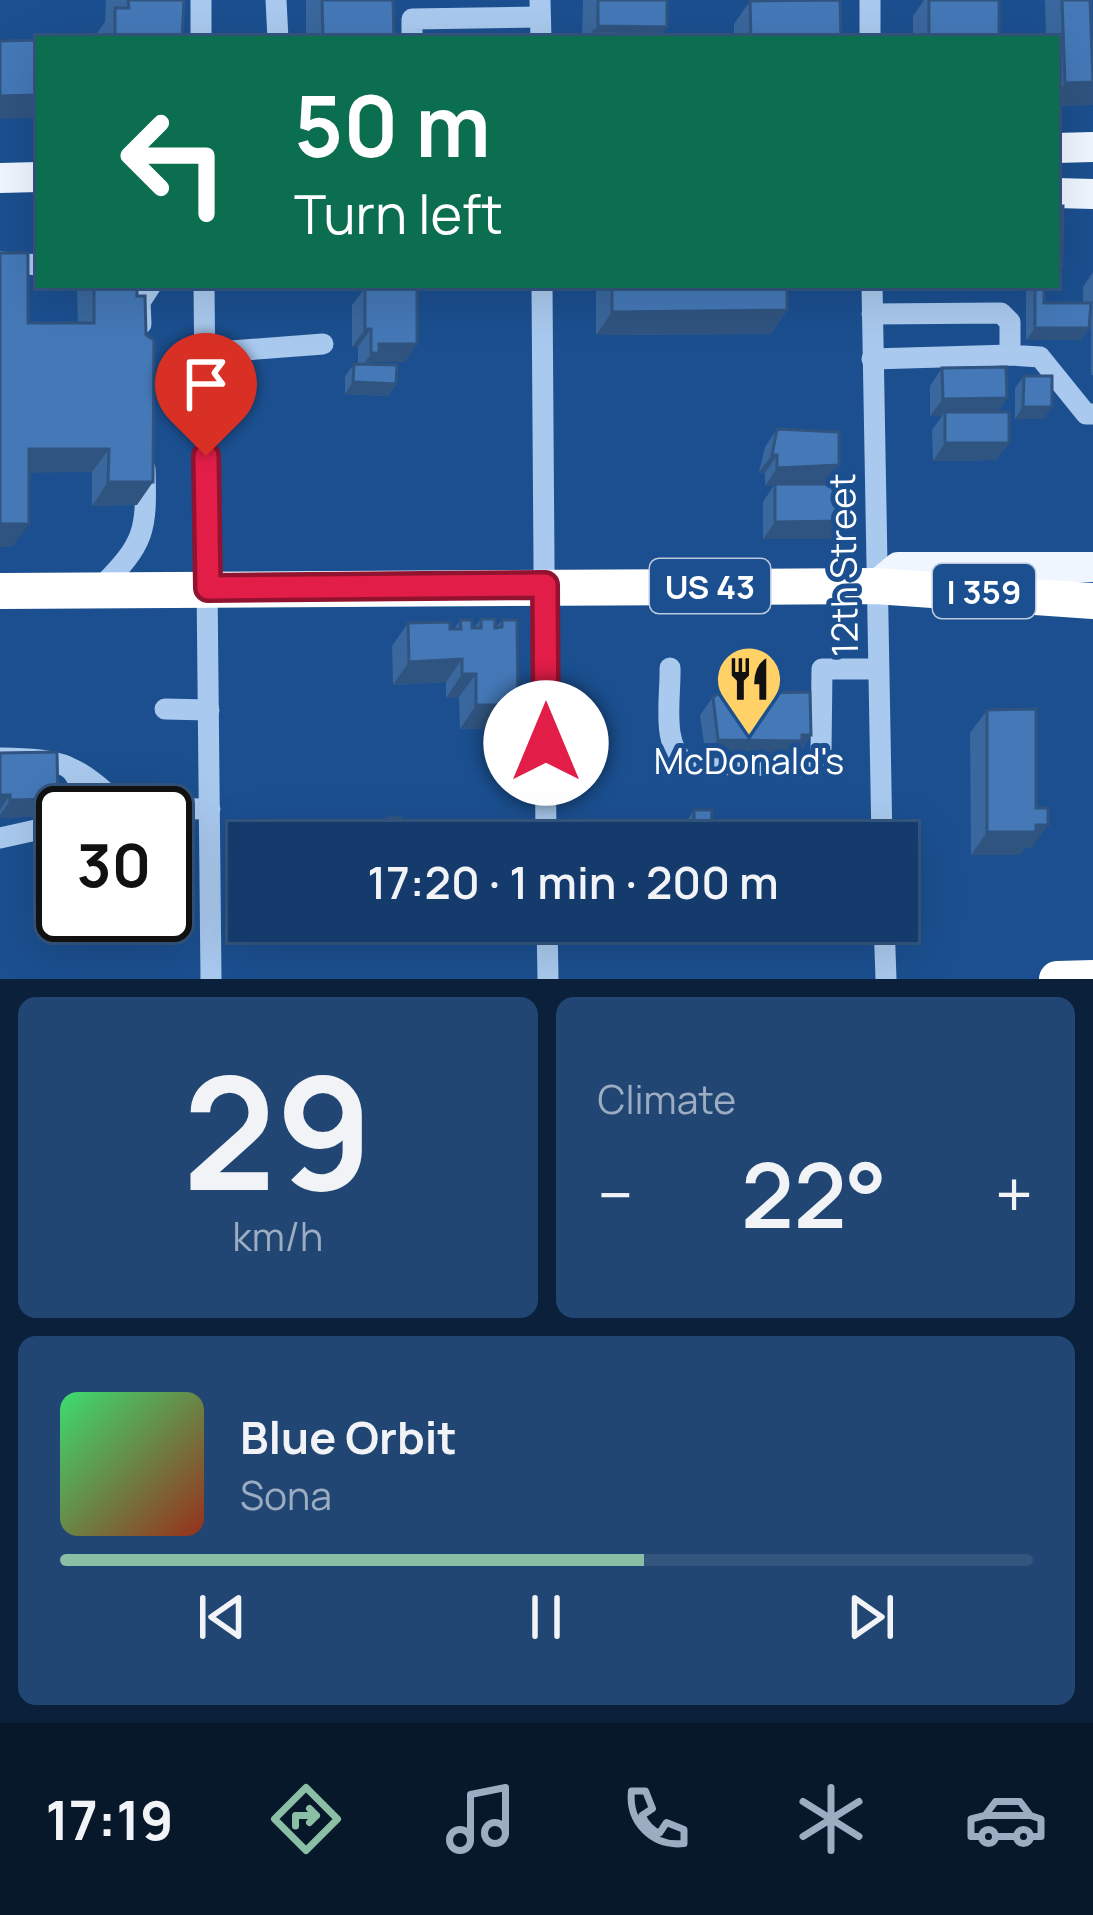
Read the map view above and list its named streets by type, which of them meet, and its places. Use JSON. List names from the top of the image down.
{
  "streets": {
    "highway": ["US 43", "I 359"],
    "street": ["12th Street"]
  },
  "crossings": [
    ["12th Street", "US 43"],
    ["12th Street", "I 359"],
    ["US 43", "I 359"]
  ],
  "places": {
    "restaurant": ["McDonald's"]
  },
  "page": {
    "turn": ["50 m", "Turn left"],
    "limit": "30",
    "trip": "17:20 · 1 min · 200 m",
    "tile": [
      ["29", "km/h"],
      "Climate"
    ],
    "heat": ["−", "22°", "+"],
    "song": ["Blue Orbit", "Sona"],
    "tabs": "17:19"
  }
}
